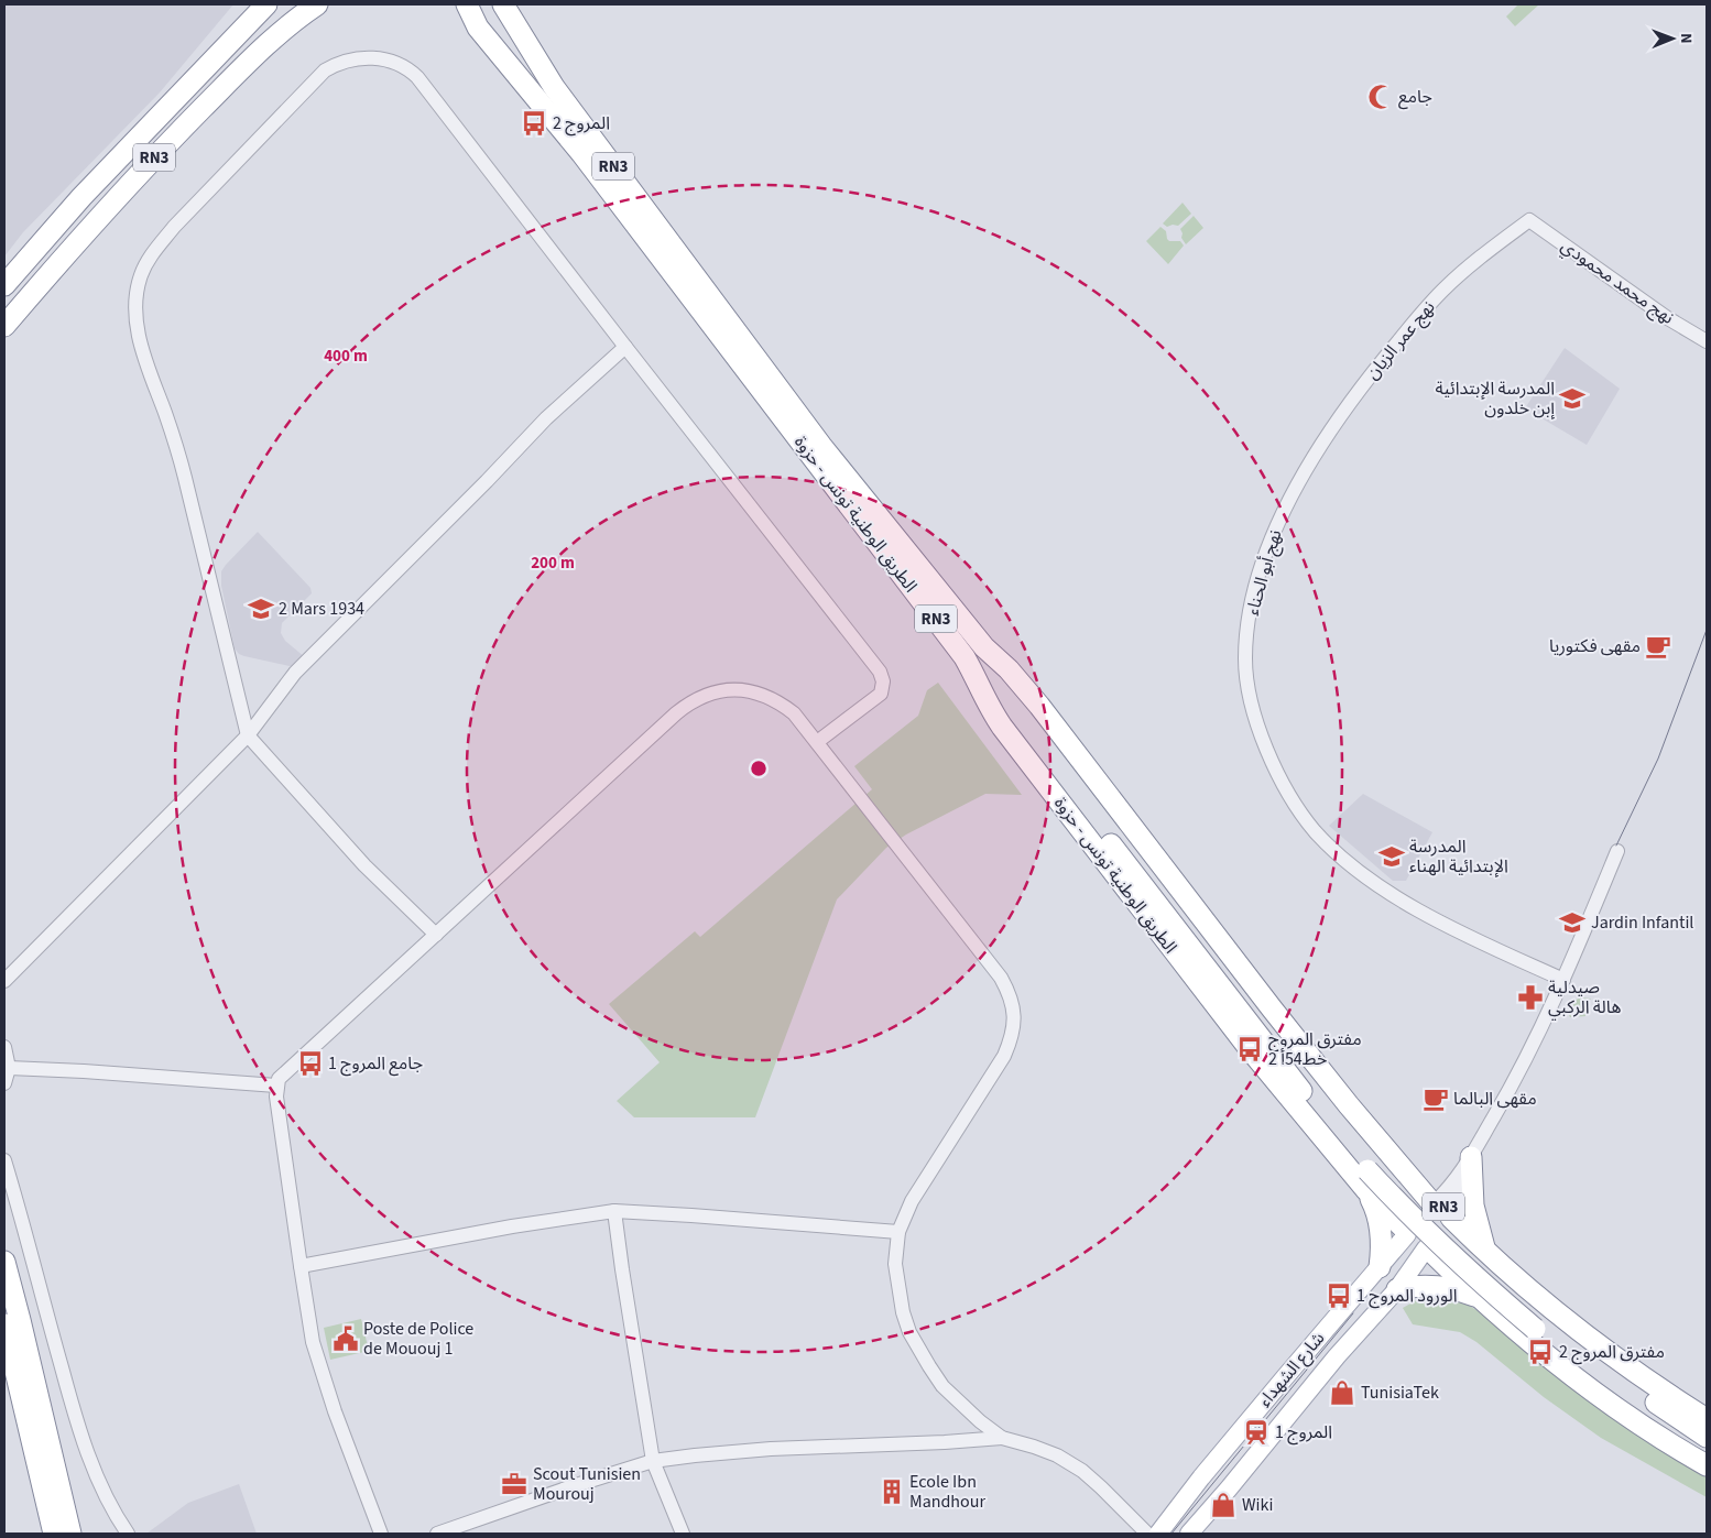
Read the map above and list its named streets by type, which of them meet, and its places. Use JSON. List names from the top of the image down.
{
  "streets": {
    "highway": ["RN3", "الطريق الوطنية تونس - حزوة"],
    "main road": ["شارع الشهداء"],
    "street": ["نهج محمد محمودي", "نهج عمر الزيان", "نهج أبو الحناء"]
  },
  "crossings": [
    ["RN3", "الطريق الوطنية تونس - حزوة"],
    ["RN3", "شارع الشهداء"],
    ["نهج محمد محمودي", "نهج عمر الزيان"],
    ["نهج عمر الزيان", "نهج أبو الحناء"],
    ["الطريق الوطنية تونس - حزوة", "شارع الشهداء"]
  ],
  "places": {
    "mosque": ["جامع"],
    "bus stop": [
      "المروج 2",
      "مفترق المروج 2 خط54أ",
      "جامع المروج 1",
      "الورود المروج 1",
      "مفترق المروج 2"
    ],
    "school or university": [
      "المدرسة الإبتدائية إبن خلدون",
      "2 Mars 1934",
      "المدرسة الإبتدائية الهناء",
      "Jardin Infantil"
    ],
    "cafe": ["مقهى فكتوريا", "مقهى البالما"],
    "pharmacy": ["صيدلية هالة الركبي"],
    "public building": ["Poste de Police de Mououj 1"],
    "shop": ["TunisiaTek", "Wiki"],
    "station": ["المروج 1"],
    "office": ["Scout Tunisien Mourouj"],
    "building": ["Ecole Ibn Mandhour"]
  },
  "north": "right",
  "rings": ["400 m", "200 m"]
}
